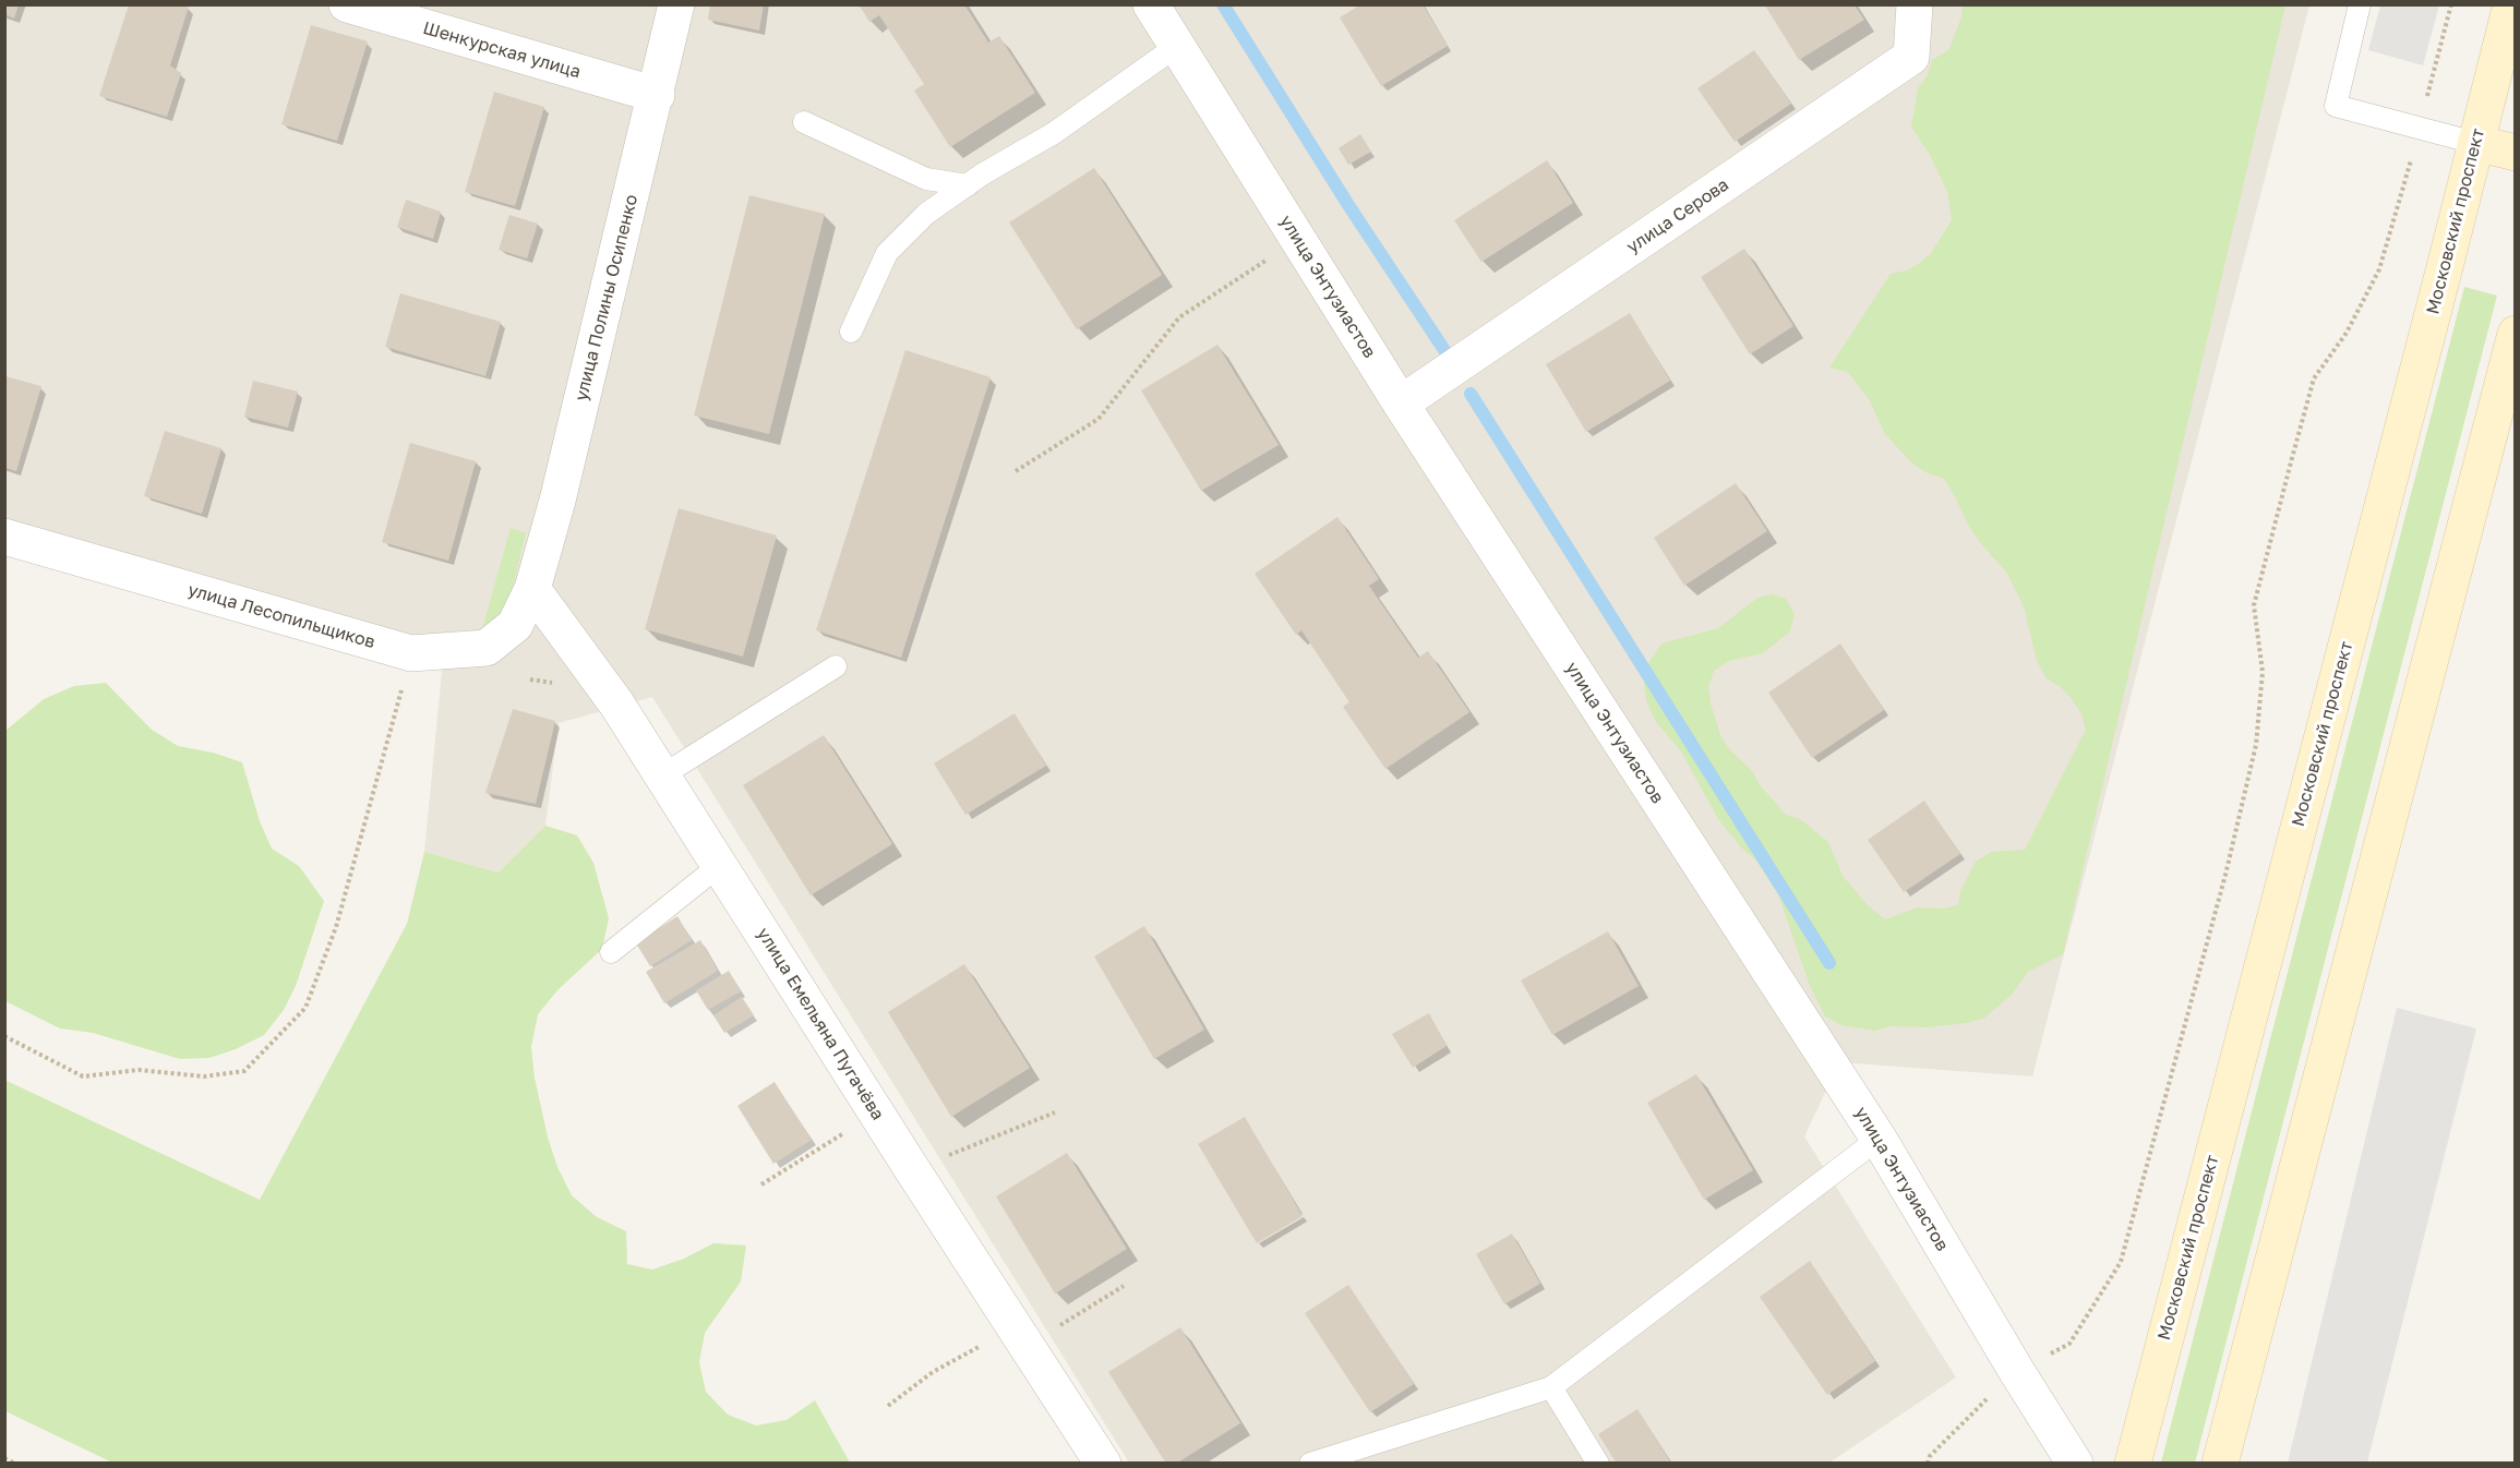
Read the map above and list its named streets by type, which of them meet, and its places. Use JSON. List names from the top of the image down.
{
  "streets": {
    "main road": ["Московский проспект"],
    "street": [
      "Шенкурская улица",
      "улица Серова",
      "улица Энтузиастов",
      "улица Полины Осипенко",
      "улица Лесопильщиков",
      "улица Емельяна Пугачёва"
    ]
  },
  "crossings": [
    ["Шенкурская улица", "улица Полины Осипенко"],
    ["улица Серова", "улица Энтузиастов"],
    ["улица Полины Осипенко", "улица Лесопильщиков"],
    ["улица Полины Осипенко", "улица Емельяна Пугачёва"],
    ["улица Лесопильщиков", "улица Емельяна Пугачёва"]
  ]
}
